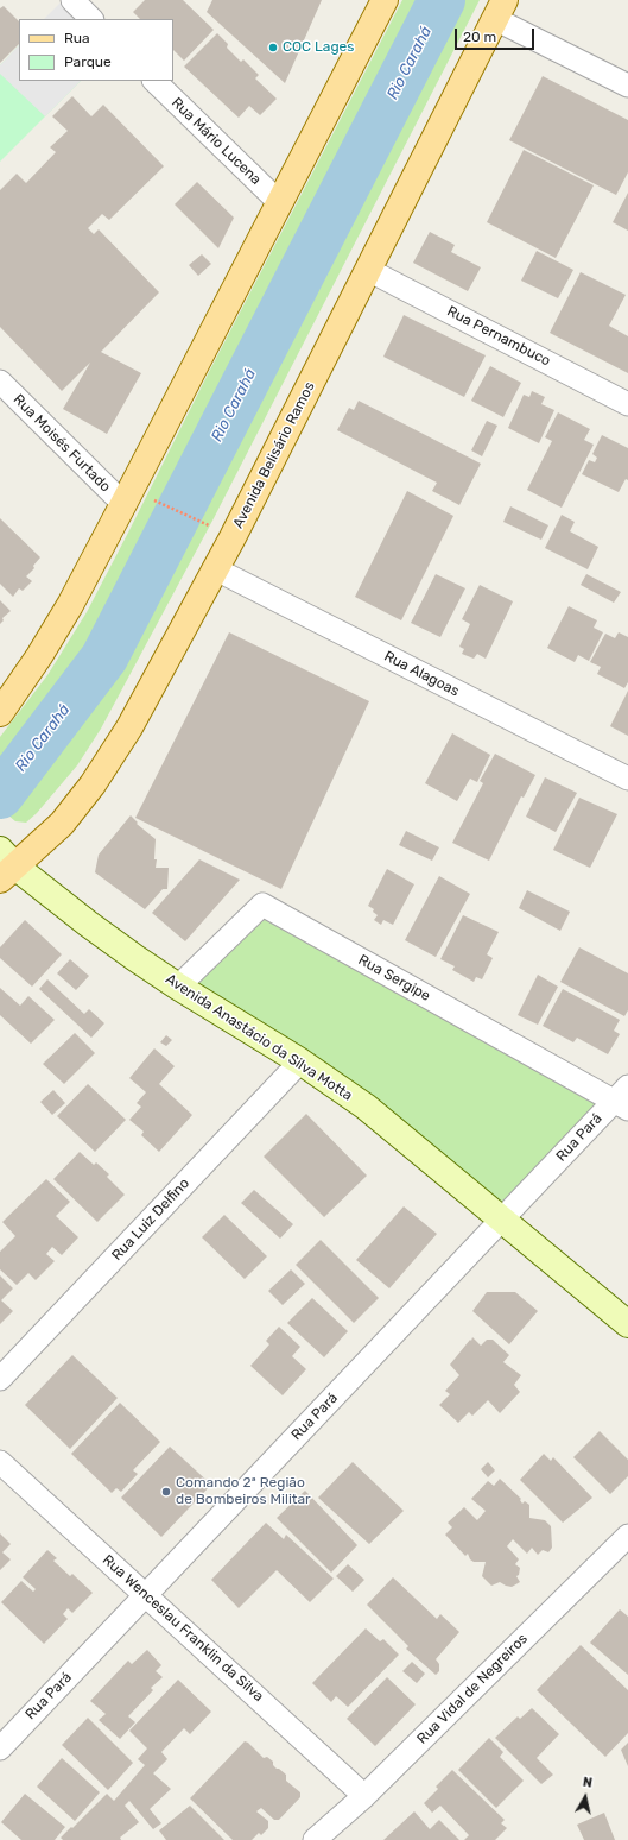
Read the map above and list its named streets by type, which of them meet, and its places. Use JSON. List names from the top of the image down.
{
  "streets": {
    "main road": ["Avenida Belisário Ramos", "Avenida Anastácio da Silva Motta"],
    "street": [
      "Rua Mário Lucena",
      "Rua Pernambuco",
      "Rua Moisés Furtado",
      "Rua Alagoas",
      "Rua Sergipe",
      "Rua Pará",
      "Rua Luiz Delfino",
      "Rua Wenceslau Franklin da Silva",
      "Rua Vidal de Negreiros"
    ]
  },
  "crossings": [
    ["Rua Pernambuco", "Avenida Belisário Ramos"],
    ["Avenida Belisário Ramos", "Rua Alagoas"],
    ["Avenida Belisário Ramos", "Avenida Anastácio da Silva Motta"],
    ["Rua Sergipe", "Avenida Anastácio da Silva Motta"],
    ["Rua Sergipe", "Rua Pará"],
    ["Avenida Anastácio da Silva Motta", "Rua Pará"],
    ["Avenida Anastácio da Silva Motta", "Rua Luiz Delfino"],
    ["Rua Pará", "Rua Wenceslau Franklin da Silva"],
    ["Rua Wenceslau Franklin da Silva", "Rua Vidal de Negreiros"]
  ],
  "water": ["Rio Carahá"],
  "places": ["COC Lages", "Comando 2ª Região de Bombeiros Militar"],
  "legend": ["Rua", "Parque"],
  "scale_bar": "20 m",
  "north": "top"
}
